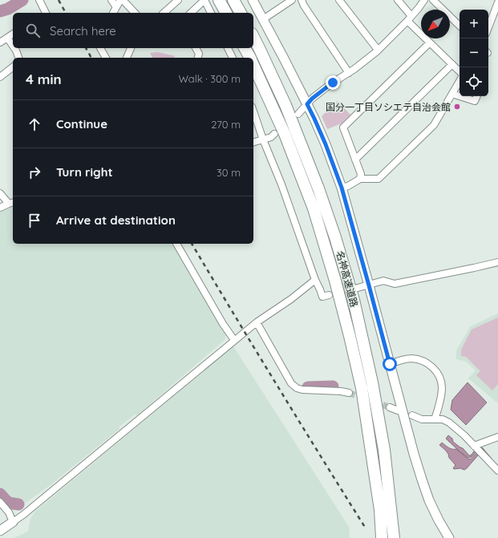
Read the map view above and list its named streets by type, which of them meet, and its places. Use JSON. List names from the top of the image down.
{
  "streets": {
    "highway": ["名神高速道路"]
  },
  "places": ["国分一丁目ソシエテ自治会館"],
  "north": "bottom left",
  "page": {
    "map_buttons": ["+", "−"],
    "search": "Search here",
    "heading": ["4 min", "Walk · 300 m"],
    "list": [
      ["Continue", "270 m"],
      ["Turn right", "30 m"],
      "Arrive at destination"
    ]
  }
}
